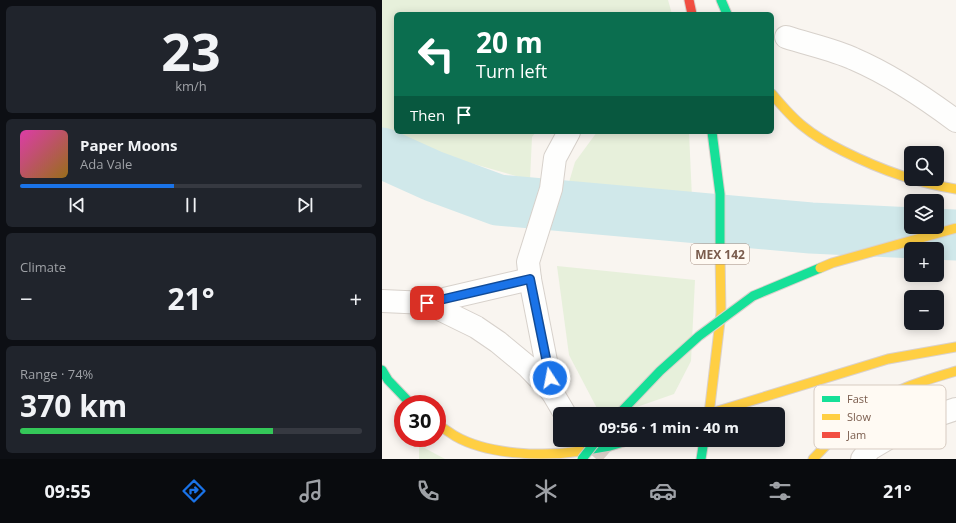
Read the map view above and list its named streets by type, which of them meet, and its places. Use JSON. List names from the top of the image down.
{
  "streets": {
    "highway": ["MEX 142"]
  },
  "legend": ["Fast", "Slow", "Jam"],
  "page": {
    "tile": [
      ["23", "km/h"],
      "Climate",
      ["Range · 74%", "370 km"]
    ],
    "turn": ["20 m", "Turn left"],
    "then": "Then",
    "song": ["Paper Moons", "Ada Vale"],
    "map_buttons": ["+", "−"],
    "heat": ["−", "21°", "+"],
    "limit": "30",
    "trip": "09:56 · 1 min · 40 m",
    "tabs": ["09:55", "21°"]
  }
}
